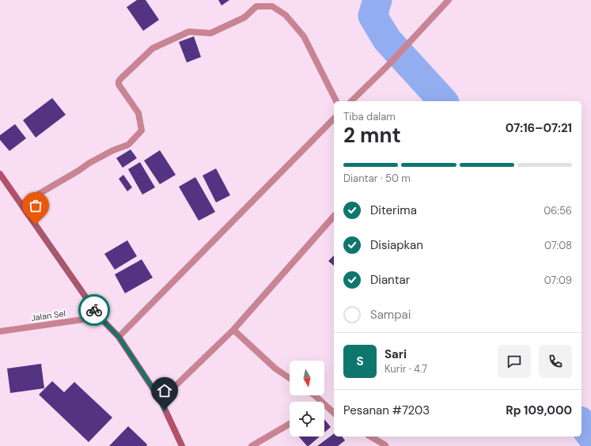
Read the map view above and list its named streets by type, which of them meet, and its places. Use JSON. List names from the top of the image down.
{
  "streets": {
    "street": ["Jalan Sel"]
  },
  "north": "bottom",
  "page": {
    "heading": ["2 mnt", "Tiba dalam", "07:16–07:21"],
    "panel": [
      "Sari",
      "Kurir · 4.7",
      "Pesanan #7203",
      "Rp 109,000"
    ],
    "bar": "Diantar · 50 m",
    "list": [
      ["Diterima", "06:56"],
      ["Disiapkan", "07:08"],
      ["Diantar", "07:09"],
      "Sampai"
    ],
    "round": "S"
  }
}
